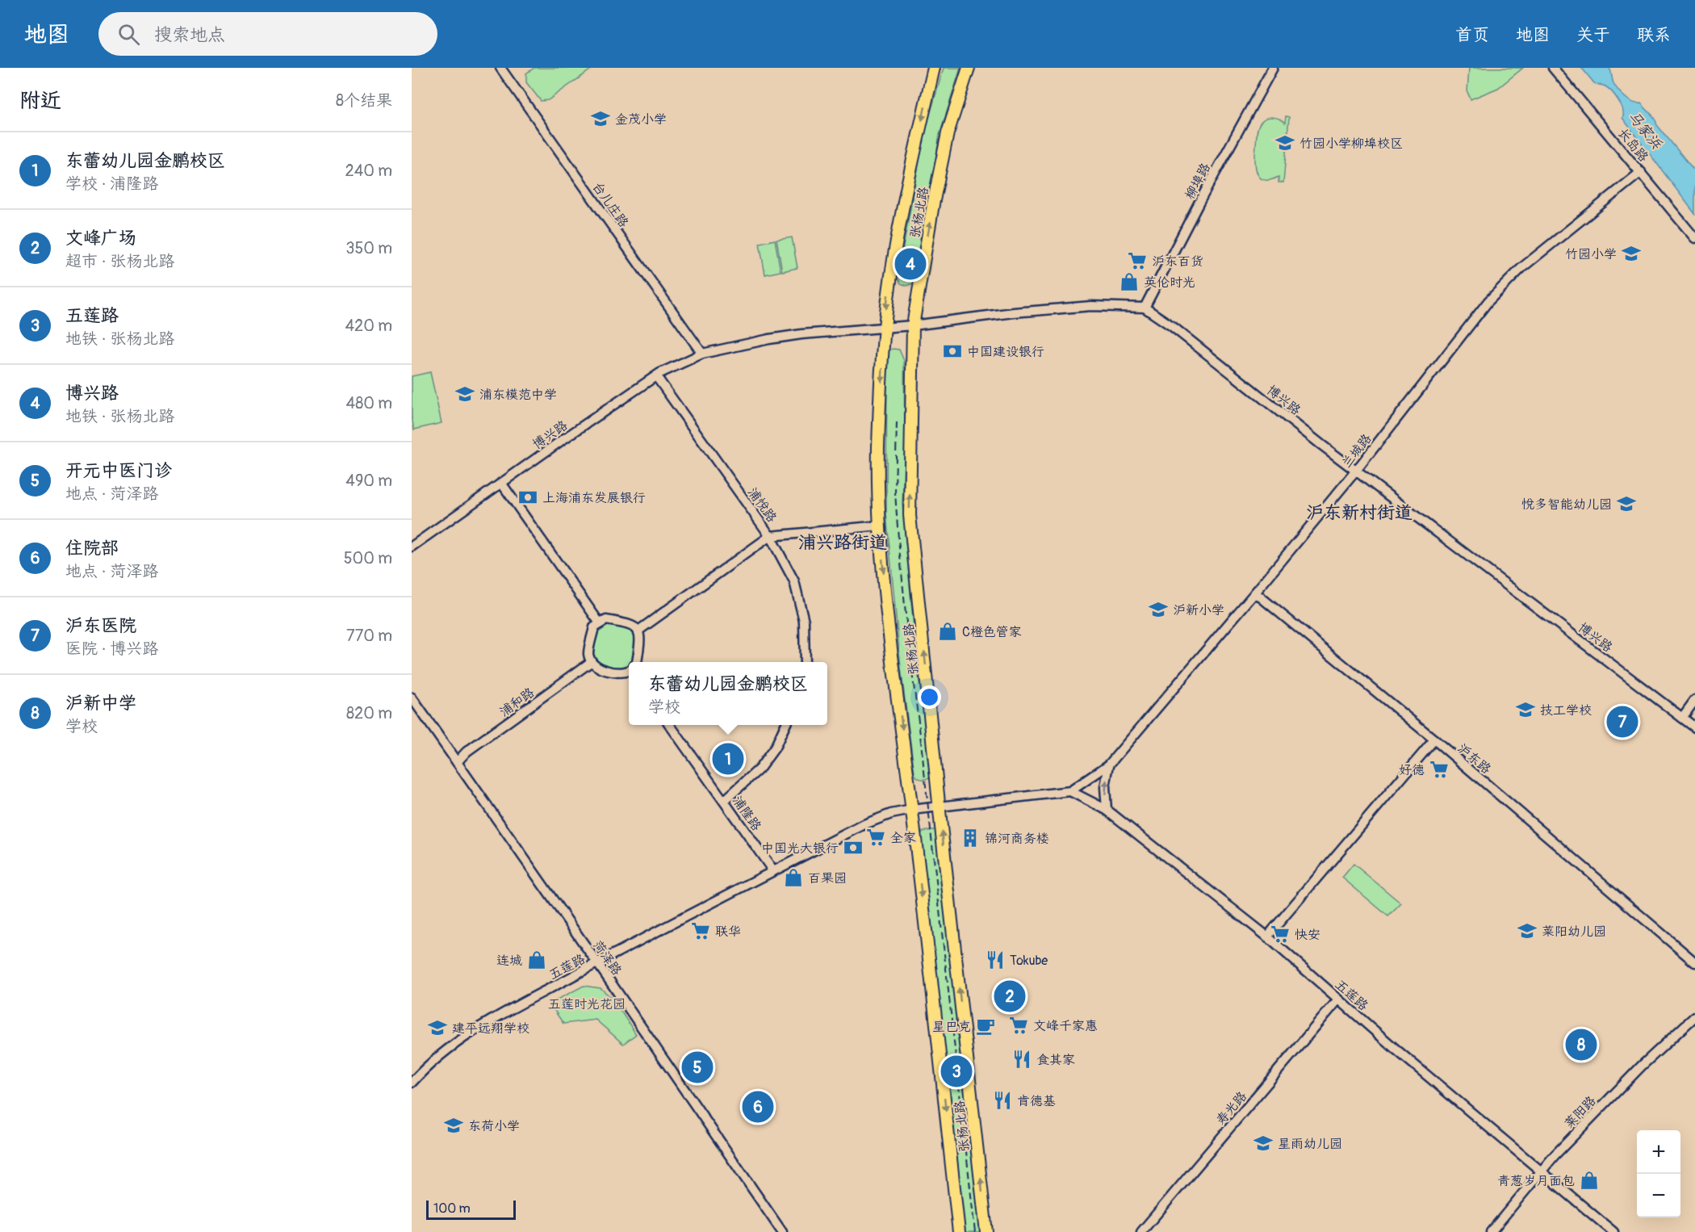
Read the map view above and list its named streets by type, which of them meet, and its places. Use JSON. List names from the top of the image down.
{
  "streets": {
    "main road": ["张杨北路"],
    "street": [
      "长岛路",
      "柳埠路",
      "台儿庄路",
      "博兴路",
      "兰城路",
      "浦悦路",
      "浦和路",
      "沪东路",
      "浦隆路",
      "菏泽路",
      "五莲路",
      "寿光路",
      "莱阳路"
    ]
  },
  "crossings": [
    ["长岛路", "兰城路"],
    ["柳埠路", "博兴路"],
    ["台儿庄路", "博兴路"],
    ["张杨北路", "博兴路"],
    ["张杨北路", "五莲路"],
    ["博兴路", "兰城路"],
    ["博兴路", "浦悦路"],
    ["兰城路", "沪东路"],
    ["兰城路", "五莲路"],
    ["浦和路", "菏泽路"],
    ["浦隆路", "五莲路"],
    ["菏泽路", "五莲路"],
    ["五莲路", "寿光路"],
    ["五莲路", "莱阳路"]
  ],
  "districts": ["沪东新村街道", "浦兴路街道"],
  "water": ["马家浜"],
  "parks": ["五莲时光花园"],
  "places": {
    "school or university": [
      "金茂小学",
      "竹园小学柳埠校区",
      "竹园小学",
      "浦东模范中学",
      "悦多智能幼儿园",
      "沪新小学",
      "技工学校",
      "莱阳幼儿园",
      "建平远翔学校",
      "东荷小学",
      "星雨幼儿园"
    ],
    "supermarket": [
      "沪东百货",
      "好德",
      "全家",
      "联华",
      "快安",
      "文峰千家惠"
    ],
    "shop": [
      "英伦时光",
      "C橙色管家",
      "百果园",
      "连城",
      "青葱岁月面包"
    ],
    "bank": ["中国建设银行", "上海浦东发展银行", "中国光大银行"],
    "building": ["锦河商务楼"],
    "restaurant": ["Tokube", "食其家", "肯德基"],
    "cafe": ["星巴克"]
  },
  "scale_bar": "100 m",
  "page": {
    "header": "地图",
    "search": "搜索地点",
    "nav": [
      "首页",
      "地图",
      "关于",
      "联系"
    ],
    "heading": ["附近", "8个结果"],
    "list": [
      {
        "mark": "1",
        "name": "东蕾幼儿园金鹏校区",
        "note": "学校 · 浦隆路",
        "value": "240 m"
      },
      {
        "mark": "2",
        "name": "文峰广场",
        "note": "超市 · 张杨北路",
        "value": "350 m"
      },
      {
        "mark": "3",
        "name": "五莲路",
        "note": "地铁 · 张杨北路",
        "value": "420 m"
      },
      {
        "mark": "4",
        "name": "博兴路",
        "note": "地铁 · 张杨北路",
        "value": "480 m"
      },
      {
        "mark": "5",
        "name": "开元中医门诊",
        "note": "地点 · 菏泽路",
        "value": "490 m"
      },
      {
        "mark": "6",
        "name": "住院部",
        "note": "地点 · 菏泽路",
        "value": "500 m"
      },
      {
        "mark": "7",
        "name": "沪东医院",
        "note": "医院 · 博兴路",
        "value": "770 m"
      },
      {
        "mark": "8",
        "name": "沪新中学",
        "note": "学校",
        "value": "820 m"
      }
    ],
    "pins": [
      "4",
      "7",
      "1",
      "2",
      "8",
      "5",
      "3",
      "6"
    ],
    "popup": ["东蕾幼儿园金鹏校区", "学校"],
    "map_buttons": ["+", "−"],
    "scale": "100 m"
  }
}
